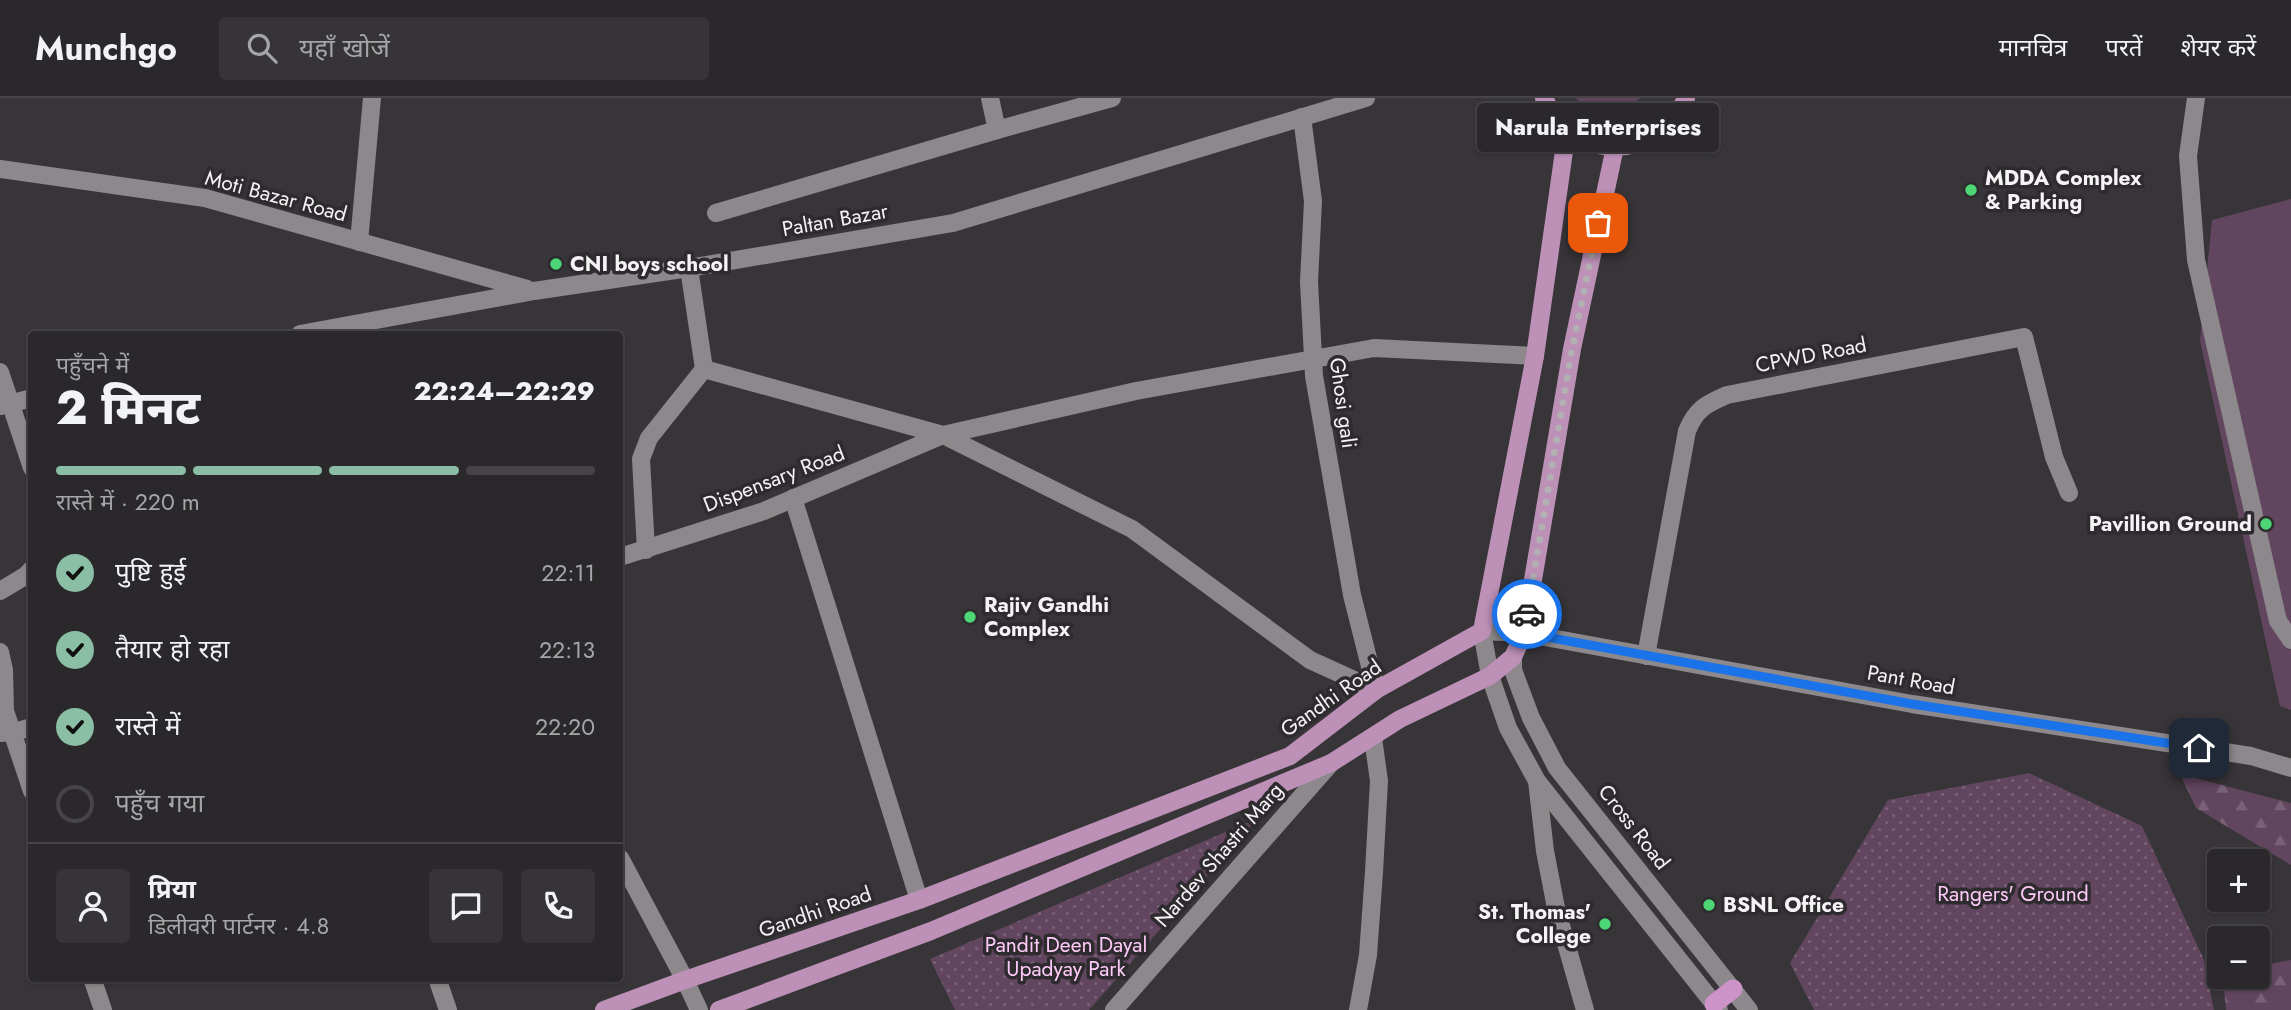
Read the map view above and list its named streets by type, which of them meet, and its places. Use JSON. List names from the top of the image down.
{
  "streets": {
    "main road": ["Gandhi Road"],
    "street": [
      "Moti Bazar Road",
      "Paltan Bazar",
      "CPWD Road",
      "Ghosi gali",
      "Dispensary Road",
      "Pant Road",
      "Cross Road",
      "Nardev Shastri Marg"
    ]
  },
  "crossings": [
    ["Moti Bazar Road", "Paltan Bazar"],
    ["Paltan Bazar", "Ghosi gali"],
    ["CPWD Road", "Pant Road"],
    ["Ghosi gali", "Dispensary Road"],
    ["Ghosi gali", "Gandhi Road"],
    ["Pant Road", "Gandhi Road"]
  ],
  "parks": ["Rangers' Ground", "Pandit Deen Dayal Upadyay Park"],
  "places": [
    "MDDA Complex & Parking",
    "Narula Enterprises",
    "CNI boys school",
    "Pavillion Ground",
    "Rajiv Gandhi Complex",
    "BSNL Office",
    "St. Thomas' College"
  ],
  "page": {
    "header": "Munchgo",
    "search": "यहाँ खोजें",
    "nav": ["मानचित्र", "परतें", "शेयर करें"],
    "bubble": "Narula Enterprises",
    "heading": ["2 मिनट", "पहुँचने में", "22:24–22:29"],
    "panel": ["प्रिया", "डिलीवरी पार्टनर · 4.8"],
    "bar": "रास्ते में · 220 m",
    "list": [
      ["पुष्टि हुई", "22:11"],
      ["तैयार हो रहा", "22:13"],
      ["रास्ते में", "22:20"],
      "पहुँच गया"
    ],
    "map_buttons": ["+", "−"]
  }
}
